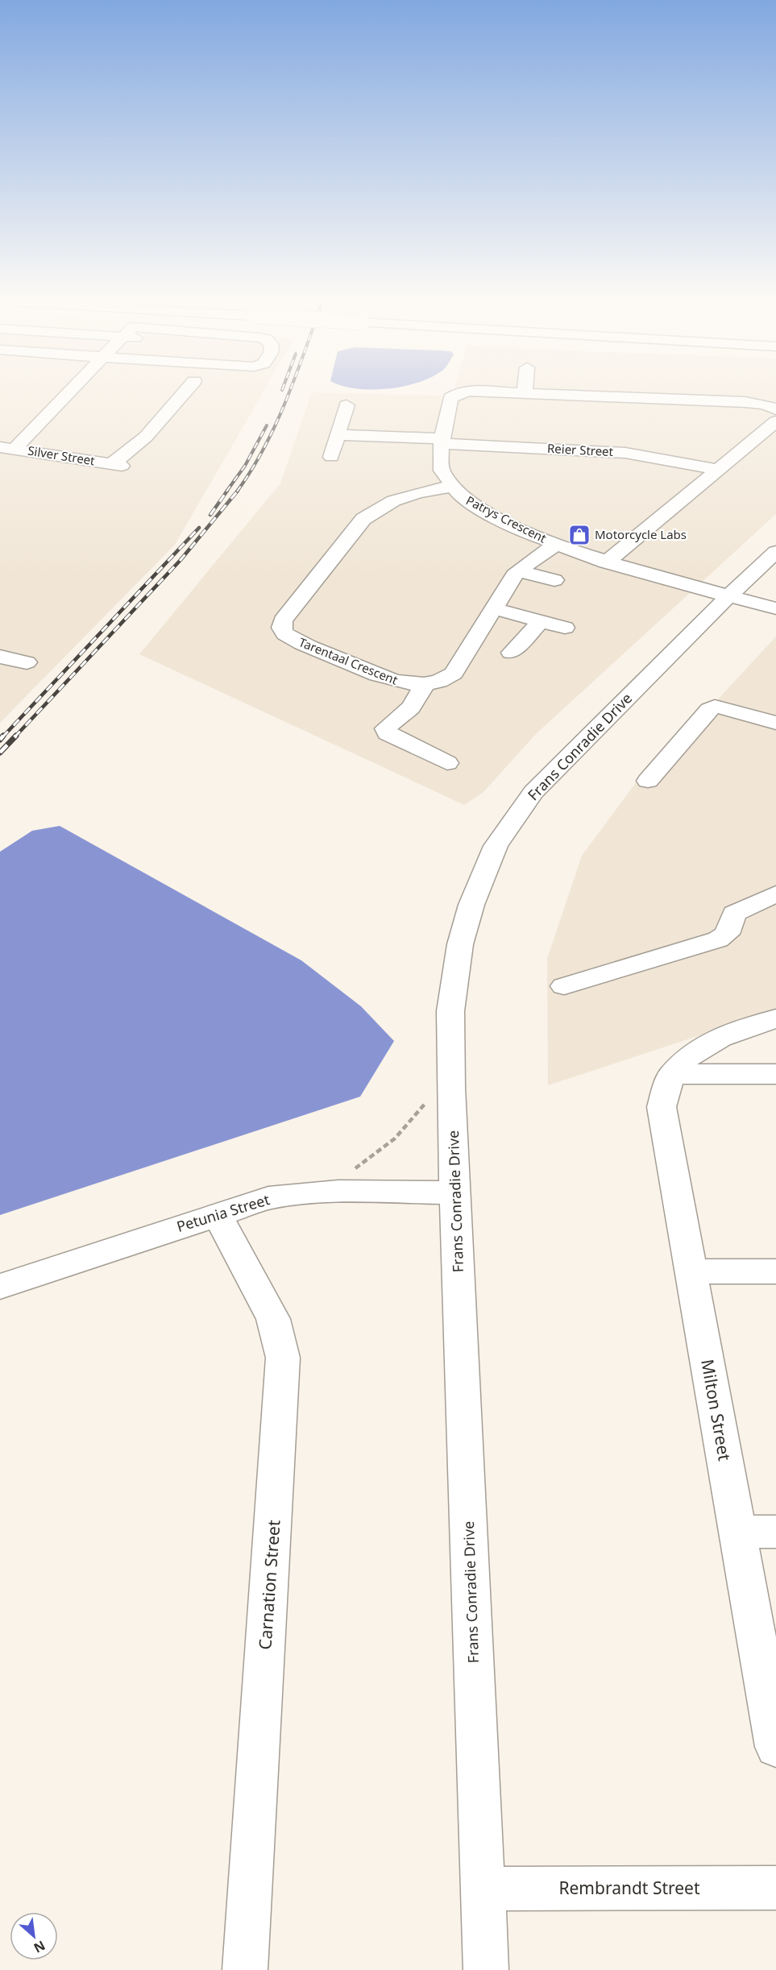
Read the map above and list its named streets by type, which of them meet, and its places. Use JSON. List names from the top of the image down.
{
  "streets": {
    "street": [
      "Reier Street",
      "Silver Street",
      "Patrys Crescent",
      "Tarentaal Crescent",
      "Frans Conradie Drive",
      "Petunia Street",
      "Milton Street",
      "Carnation Street",
      "Rembrandt Street"
    ]
  },
  "crossings": [
    ["Reier Street", "Patrys Crescent"],
    ["Patrys Crescent", "Tarentaal Crescent"],
    ["Patrys Crescent", "Frans Conradie Drive"],
    ["Frans Conradie Drive", "Petunia Street"],
    ["Frans Conradie Drive", "Rembrandt Street"],
    ["Petunia Street", "Carnation Street"]
  ],
  "places": {
    "shop": ["Motorcycle Labs"]
  },
  "north": "bottom right"
}
